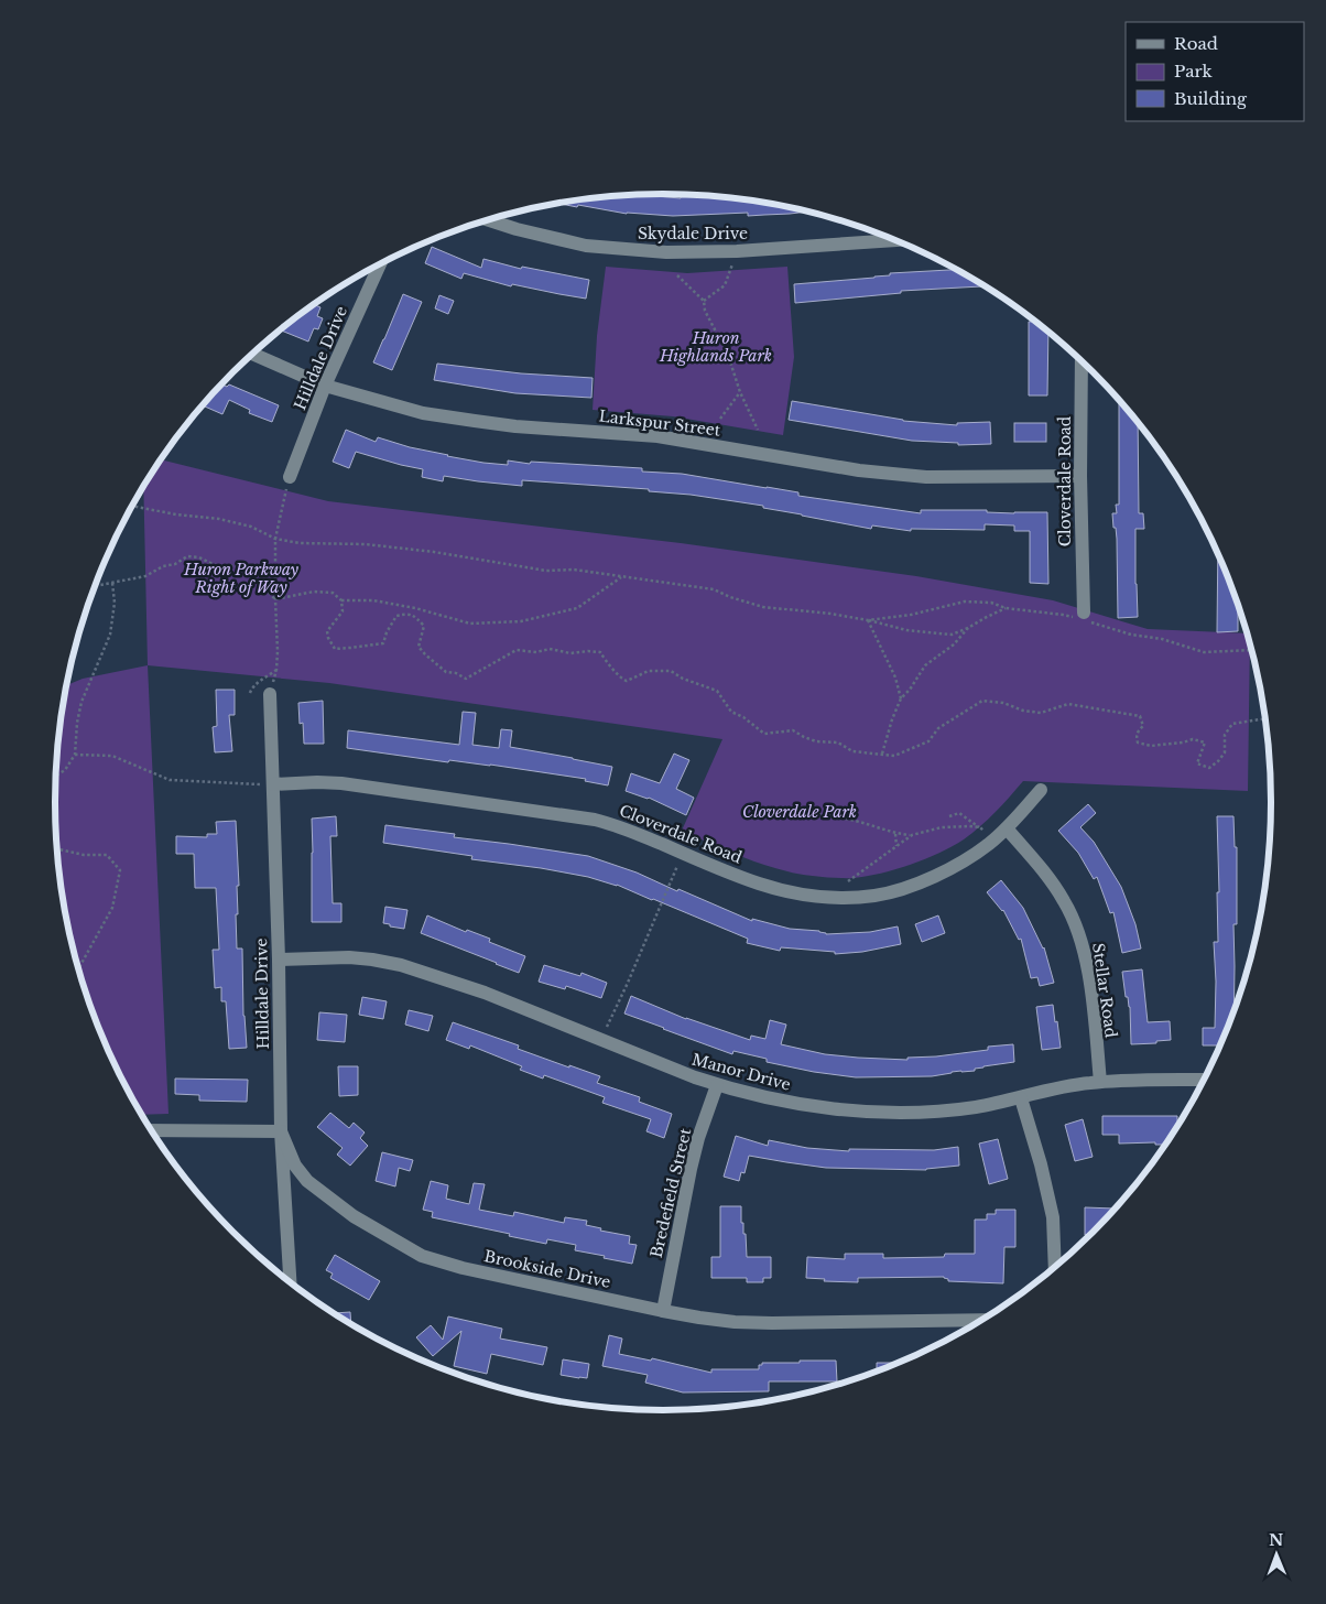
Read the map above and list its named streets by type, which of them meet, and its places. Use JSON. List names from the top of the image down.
{
  "streets": {
    "street": [
      "Skydale Drive",
      "Hilldale Drive",
      "Larkspur Street",
      "Cloverdale Road",
      "Stellar Road",
      "Manor Drive",
      "Bredefield Street",
      "Brookside Drive"
    ]
  },
  "crossings": [
    ["Hilldale Drive", "Larkspur Street"],
    ["Hilldale Drive", "Cloverdale Road"],
    ["Hilldale Drive", "Manor Drive"],
    ["Hilldale Drive", "Brookside Drive"],
    ["Larkspur Street", "Cloverdale Road"],
    ["Cloverdale Road", "Stellar Road"],
    ["Stellar Road", "Manor Drive"],
    ["Manor Drive", "Bredefield Street"],
    ["Bredefield Street", "Brookside Drive"]
  ],
  "parks": ["Huron Highlands Park", "Huron Parkway Right of Way", "Cloverdale Park"],
  "legend": ["Road", "Park", "Building"],
  "north": "top"
}
